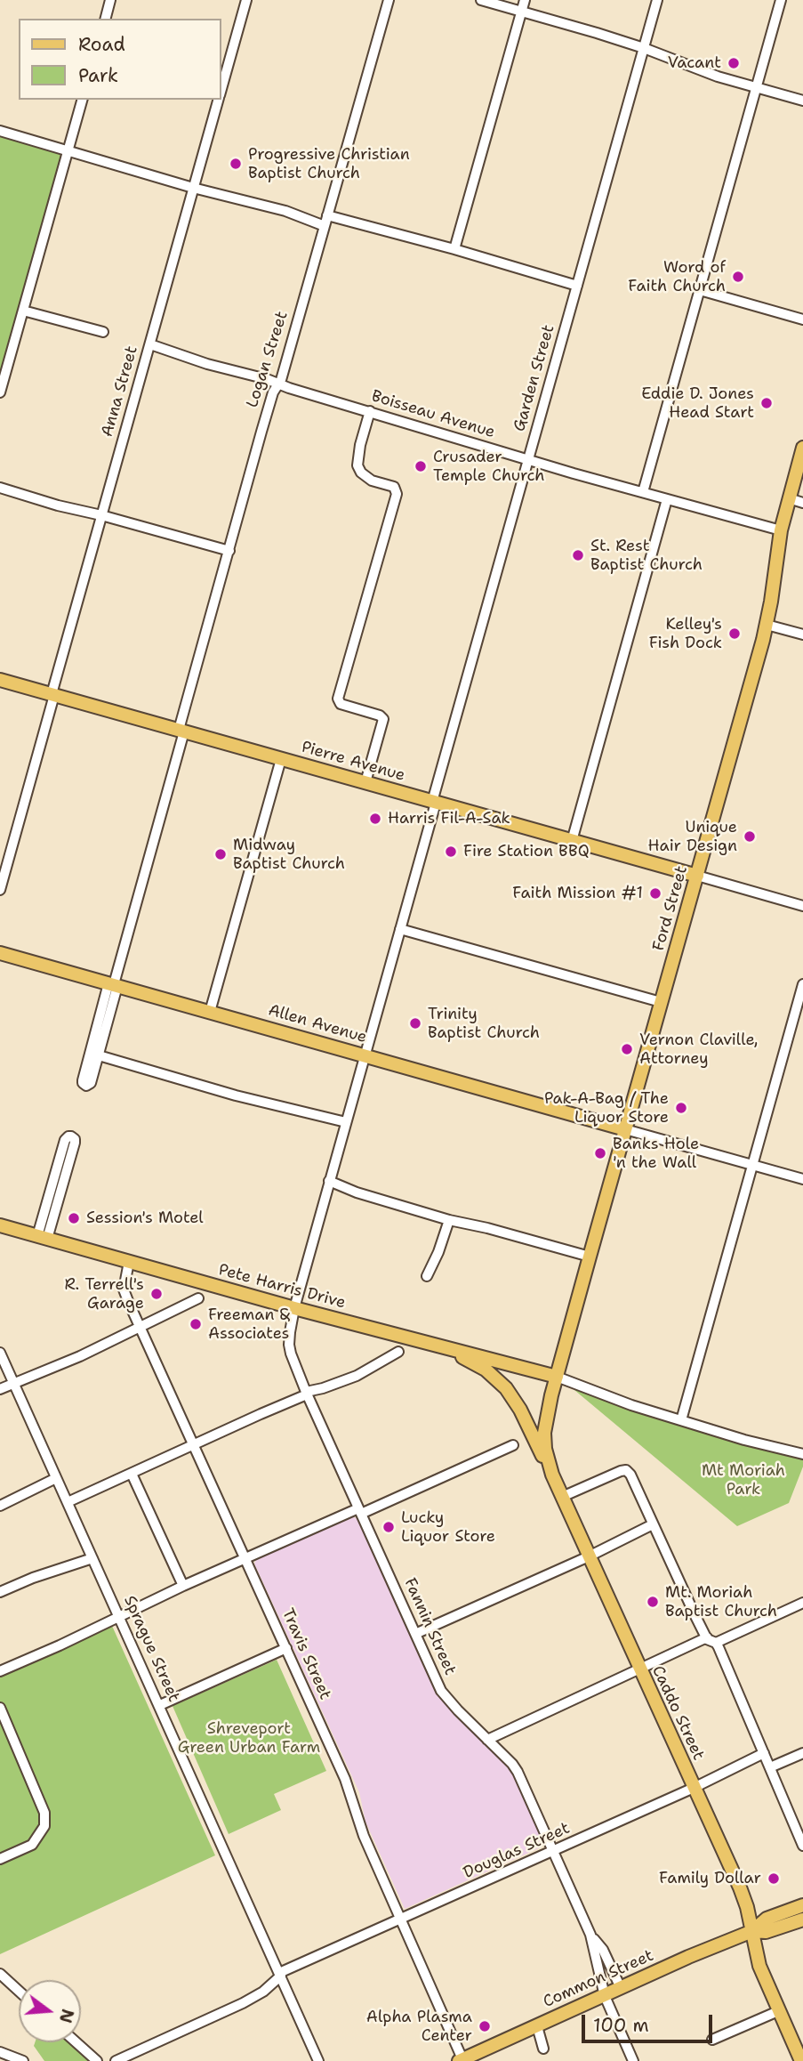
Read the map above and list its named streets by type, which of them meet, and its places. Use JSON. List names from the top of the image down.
{
  "streets": {
    "main road": [
      "Pierre Avenue",
      "Ford Street",
      "Allen Avenue",
      "Pete Harris Drive",
      "Caddo Street",
      "Common Street"
    ],
    "street": [
      "Logan Street",
      "Garden Street",
      "Anna Street",
      "Boisseau Avenue",
      "Fannin Street",
      "Sprague Street",
      "Travis Street",
      "Douglas Street"
    ]
  },
  "crossings": [
    ["Logan Street", "Boisseau Avenue"],
    ["Logan Street", "Pierre Avenue"],
    ["Logan Street", "Allen Avenue"],
    ["Garden Street", "Boisseau Avenue"],
    ["Garden Street", "Pierre Avenue"],
    ["Garden Street", "Allen Avenue"],
    ["Garden Street", "Pete Harris Drive"],
    ["Garden Street", "Fannin Street"],
    ["Anna Street", "Boisseau Avenue"],
    ["Anna Street", "Pierre Avenue"],
    ["Boisseau Avenue", "Ford Street"],
    ["Pierre Avenue", "Ford Street"],
    ["Ford Street", "Allen Avenue"],
    ["Ford Street", "Pete Harris Drive"],
    ["Ford Street", "Caddo Street"],
    ["Pete Harris Drive", "Fannin Street"],
    ["Pete Harris Drive", "Travis Street"],
    ["Pete Harris Drive", "Caddo Street"],
    ["Fannin Street", "Douglas Street"],
    ["Fannin Street", "Common Street"],
    ["Sprague Street", "Douglas Street"],
    ["Travis Street", "Douglas Street"],
    ["Travis Street", "Common Street"],
    ["Caddo Street", "Douglas Street"],
    ["Caddo Street", "Common Street"]
  ],
  "parks": ["Mt Moriah Park", "Shreveport Green Urban Farm"],
  "places": [
    "Vacant",
    "Progressive Christian Baptist Church",
    "Word of Faith Church",
    "Eddie D. Jones Head Start",
    "Crusader Temple Church",
    "St. Rest Baptist Church",
    "Kelley's Fish Dock",
    "Harris Fil-A-Sak",
    "Unique Hair Design",
    "Fire Station BBQ",
    "Midway Baptist Church",
    "Faith Mission #1",
    "Trinity Baptist Church",
    "Vernon Claville, Attorney",
    "Pak-A-Bag / The Liquor Store",
    "Banks Hole 'n the Wall",
    "Session's Motel",
    "R. Terrell's Garage",
    "Freeman & Associates",
    "Lucky Liquor Store",
    "Mt. Moriah Baptist Church",
    "Family Dollar",
    "Alpha Plasma Center"
  ],
  "legend": ["Road", "Park"],
  "scale_bar": "100 m",
  "north": "right"
}
